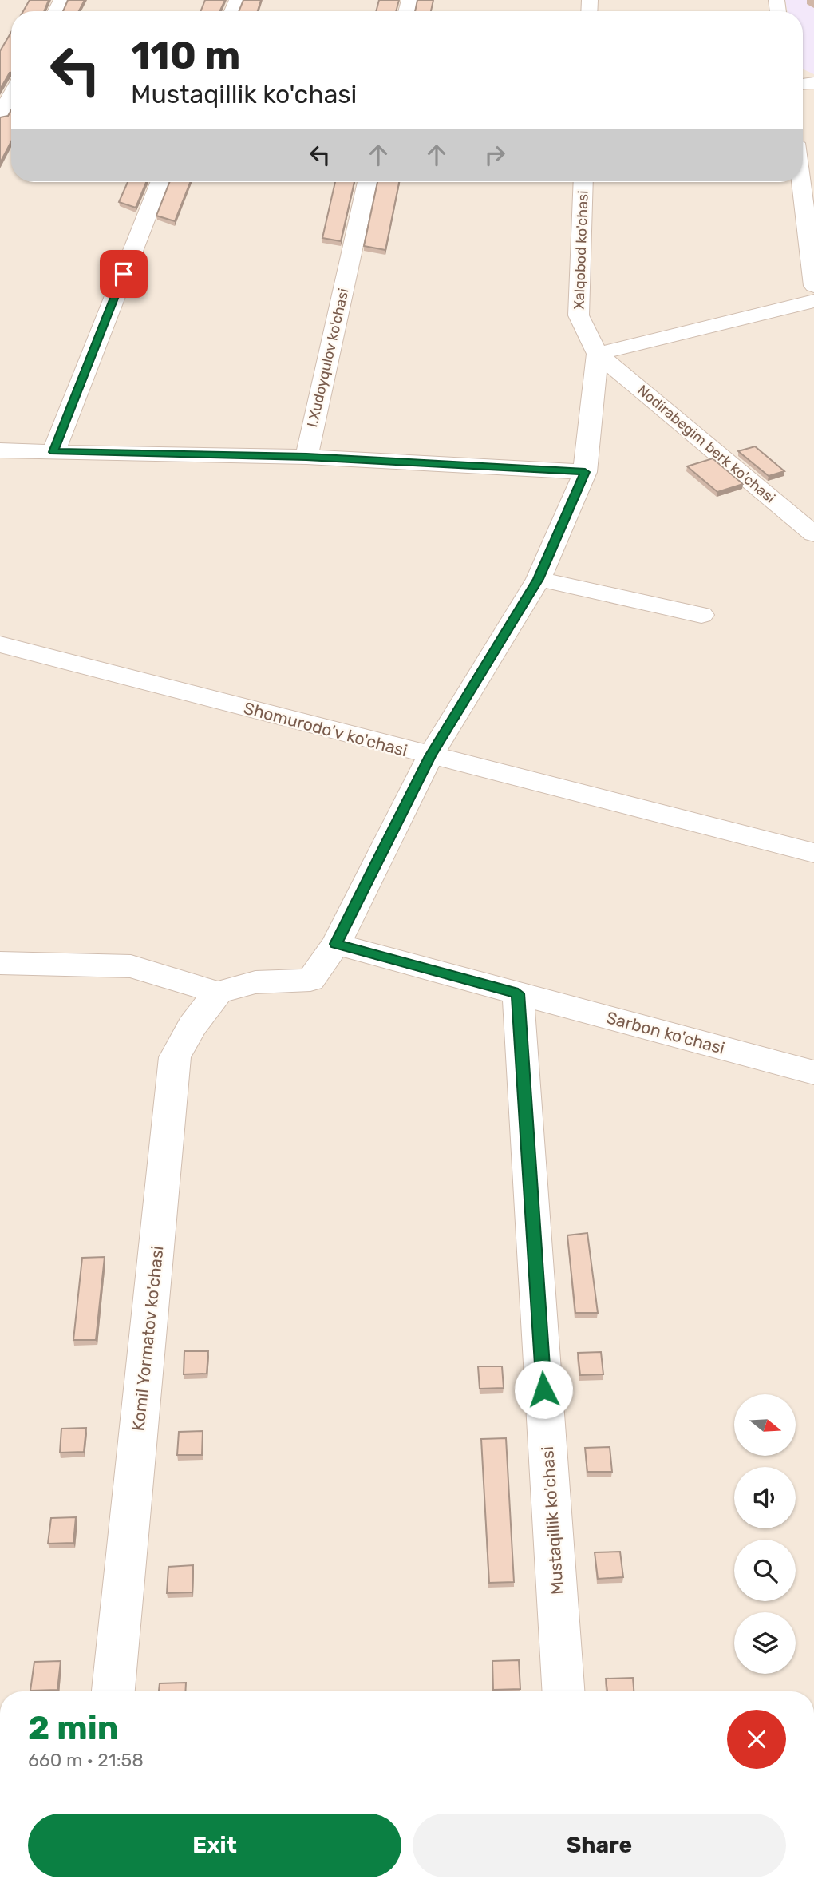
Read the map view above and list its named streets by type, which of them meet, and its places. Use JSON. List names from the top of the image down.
{
  "streets": {
    "street": [
      "Xalqobod ko'chasi",
      "I.Xudoyqulov ko'chasi",
      "Nodirabegim berk ko'chasi",
      "Shomurodo'v ko'chasi",
      "Sarbon ko'chasi",
      "Komil Yormatov ko'chasi",
      "Mustaqillik ko'chasi"
    ]
  },
  "crossings": [
    ["Xalqobod ko'chasi", "Nodirabegim berk ko'chasi"],
    ["Sarbon ko'chasi", "Mustaqillik ko'chasi"]
  ],
  "north": "right",
  "page": {
    "turn": ["110 m", "Mustaqillik ko'chasi"],
    "heading": ["2 min", "660 m · 21:58"],
    "buttons": ["Exit", "Share"]
  }
}
